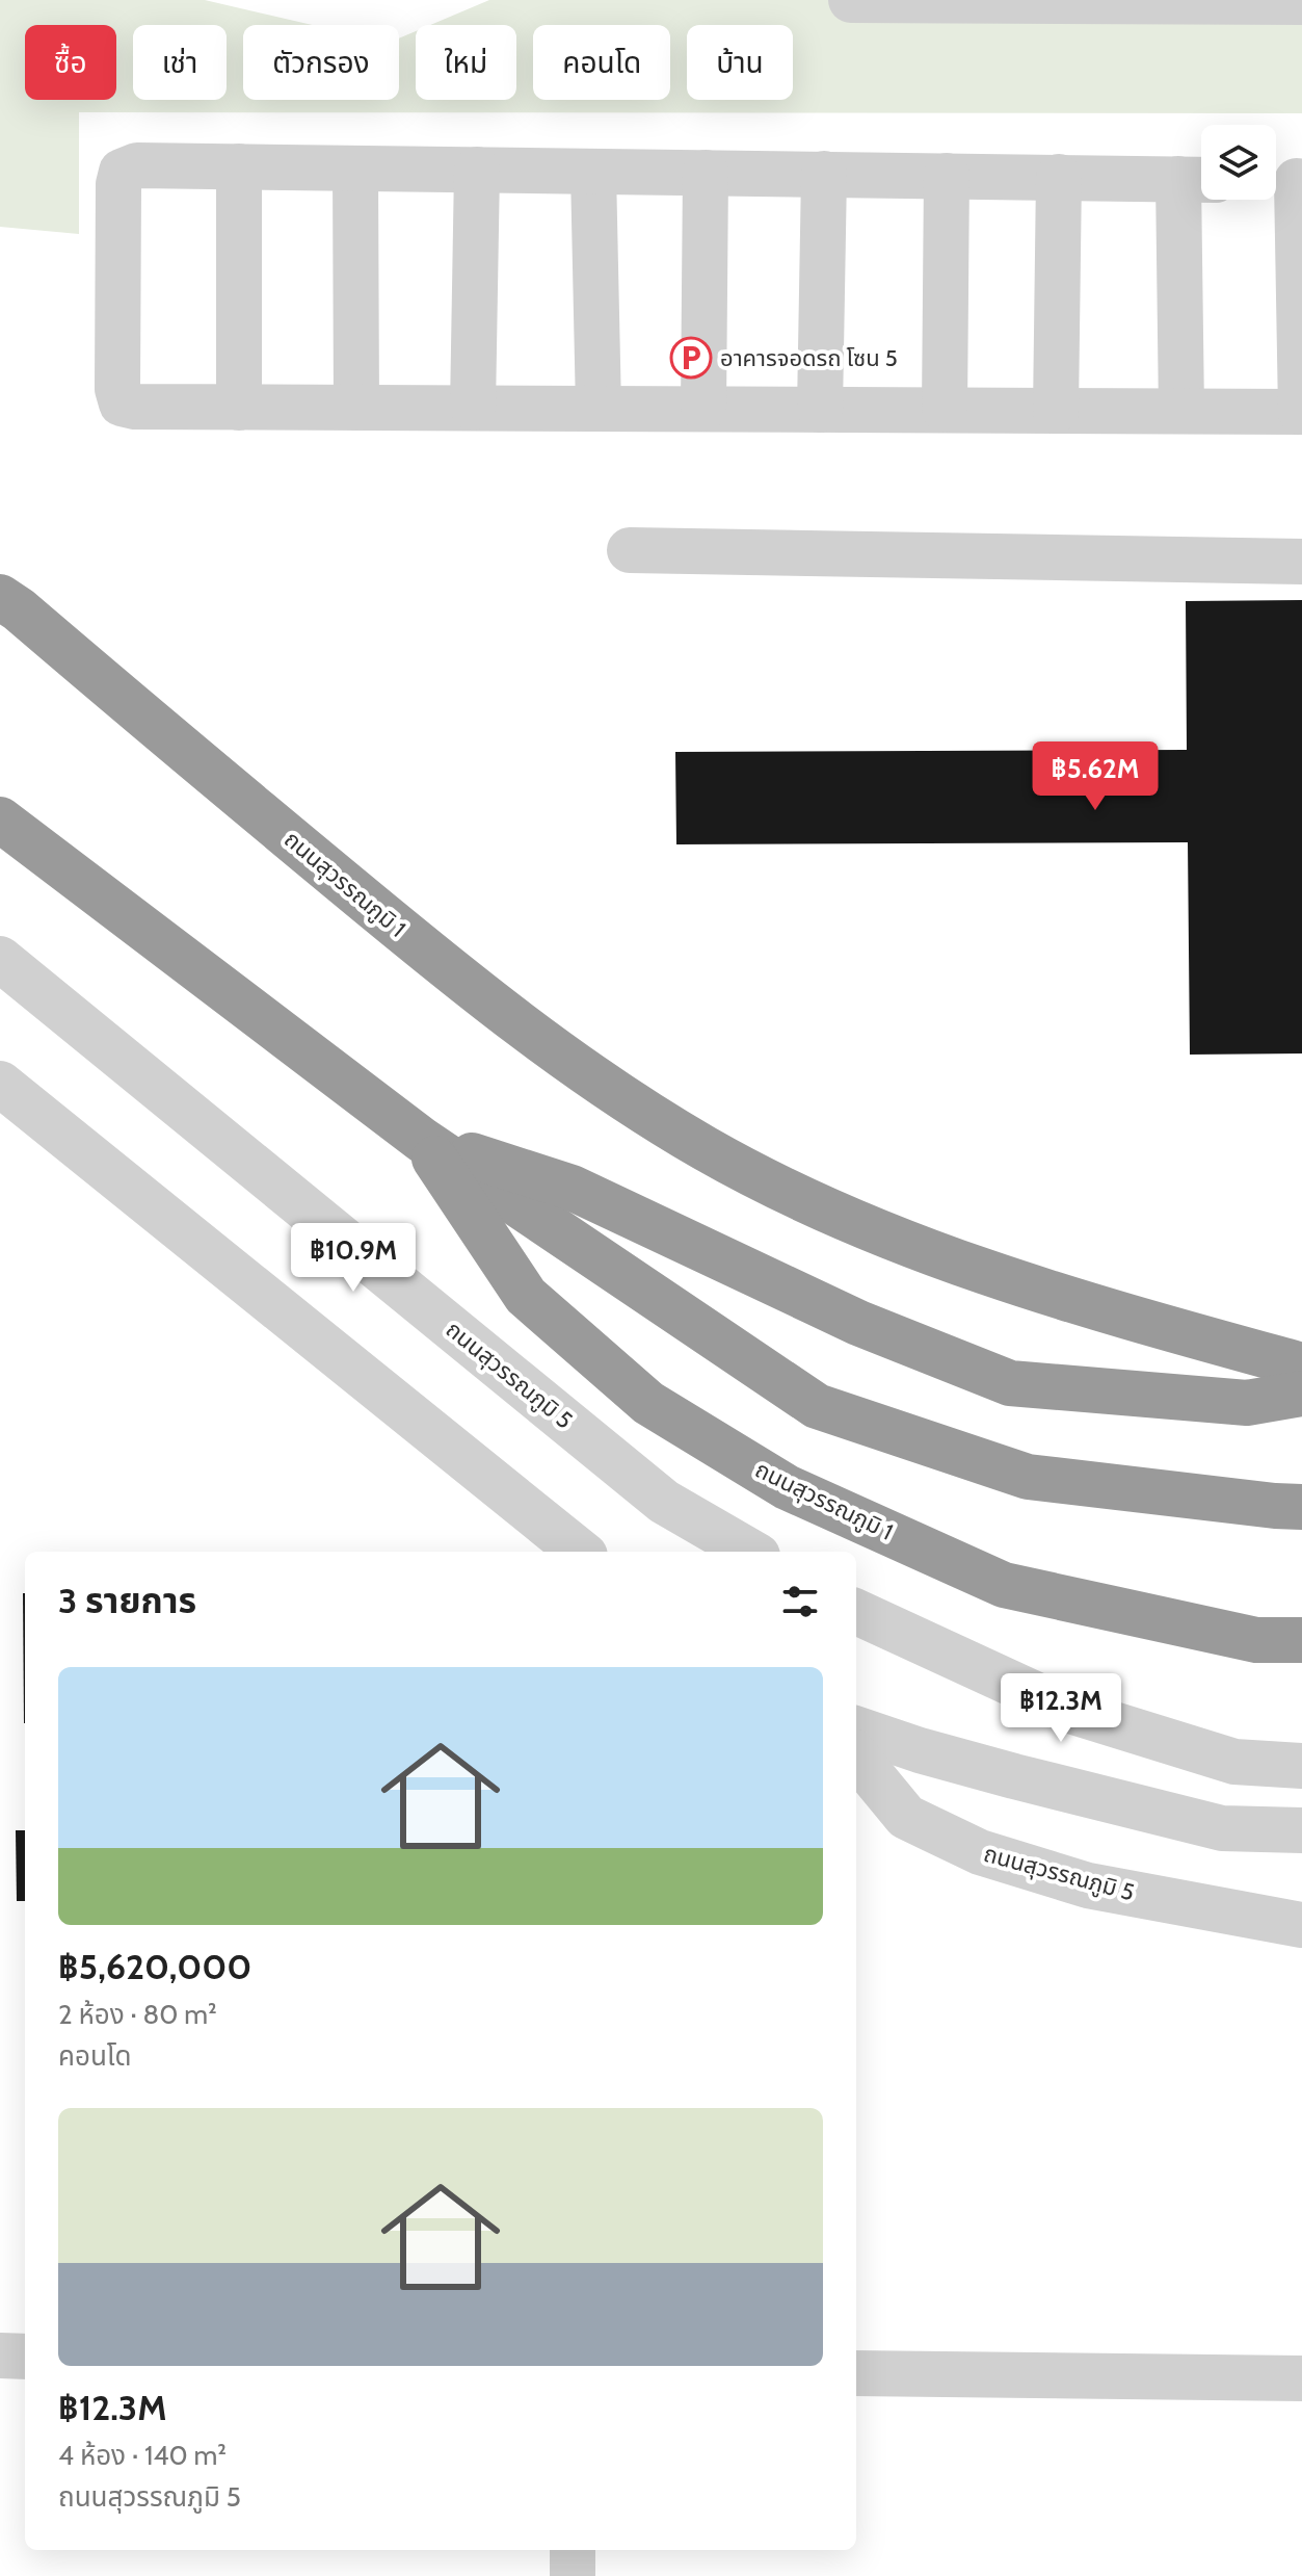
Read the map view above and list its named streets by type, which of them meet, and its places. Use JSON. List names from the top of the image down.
{
  "streets": {
    "highway": ["ถนนสุวรรณภูมิ 1"],
    "street": ["ถนนสุวรรณภูมิ 5"]
  },
  "places": {
    "parking": ["อาคารจอดรถ โซน 5"]
  },
  "page": {
    "chip": [
      "ซื้อ",
      "เช่า",
      "ตัวกรอง",
      "ใหม่",
      "คอนโด",
      "บ้าน"
    ],
    "price": ["฿5.62M", "฿10.9M", "฿12.3M"],
    "heading": "3 รายการ",
    "list": [
      {
        "name": "฿5,620,000",
        "note": "2 ห้อง · 80 m² · คอนโด"
      },
      {
        "name": "฿12.3M",
        "note": "4 ห้อง · 140 m² · ถนนสุวรรณภูมิ 5"
      }
    ]
  }
}
